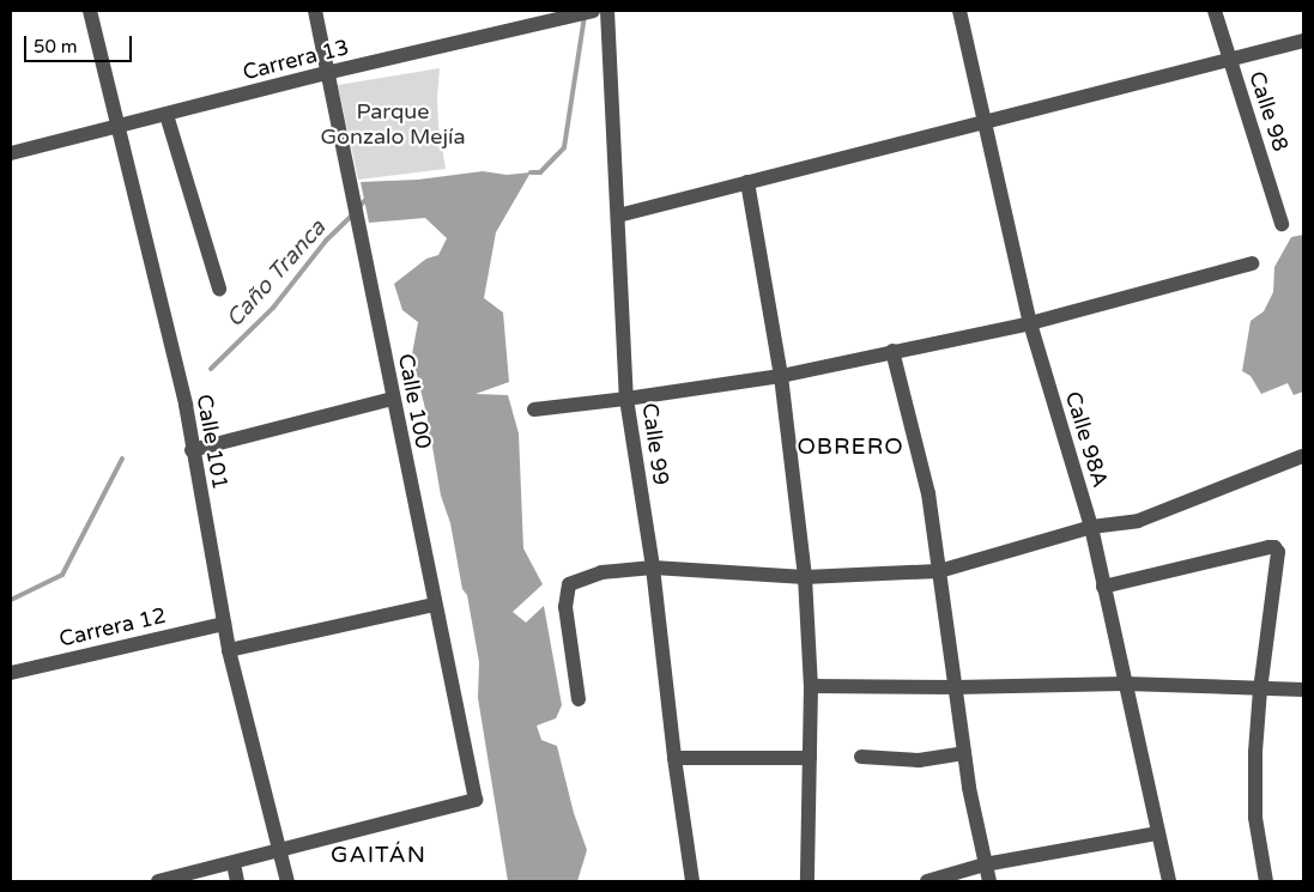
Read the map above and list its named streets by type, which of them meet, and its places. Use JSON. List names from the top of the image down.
{
  "streets": {
    "street": [
      "Carrera 13",
      "Calle 98",
      "Calle 100",
      "Calle 98A",
      "Calle 101",
      "Calle 99",
      "Carrera 12"
    ]
  },
  "crossings": [
    ["Carrera 13", "Calle 100"],
    ["Carrera 13", "Calle 101"],
    ["Calle 100", "Calle 101"],
    ["Calle 101", "Carrera 12"]
  ],
  "districts": ["OBRERO", "GAITÁN"],
  "water": ["Caño Tranca"],
  "parks": ["Parque Gonzalo Mejía"],
  "scale_bar": "50 m"
}
